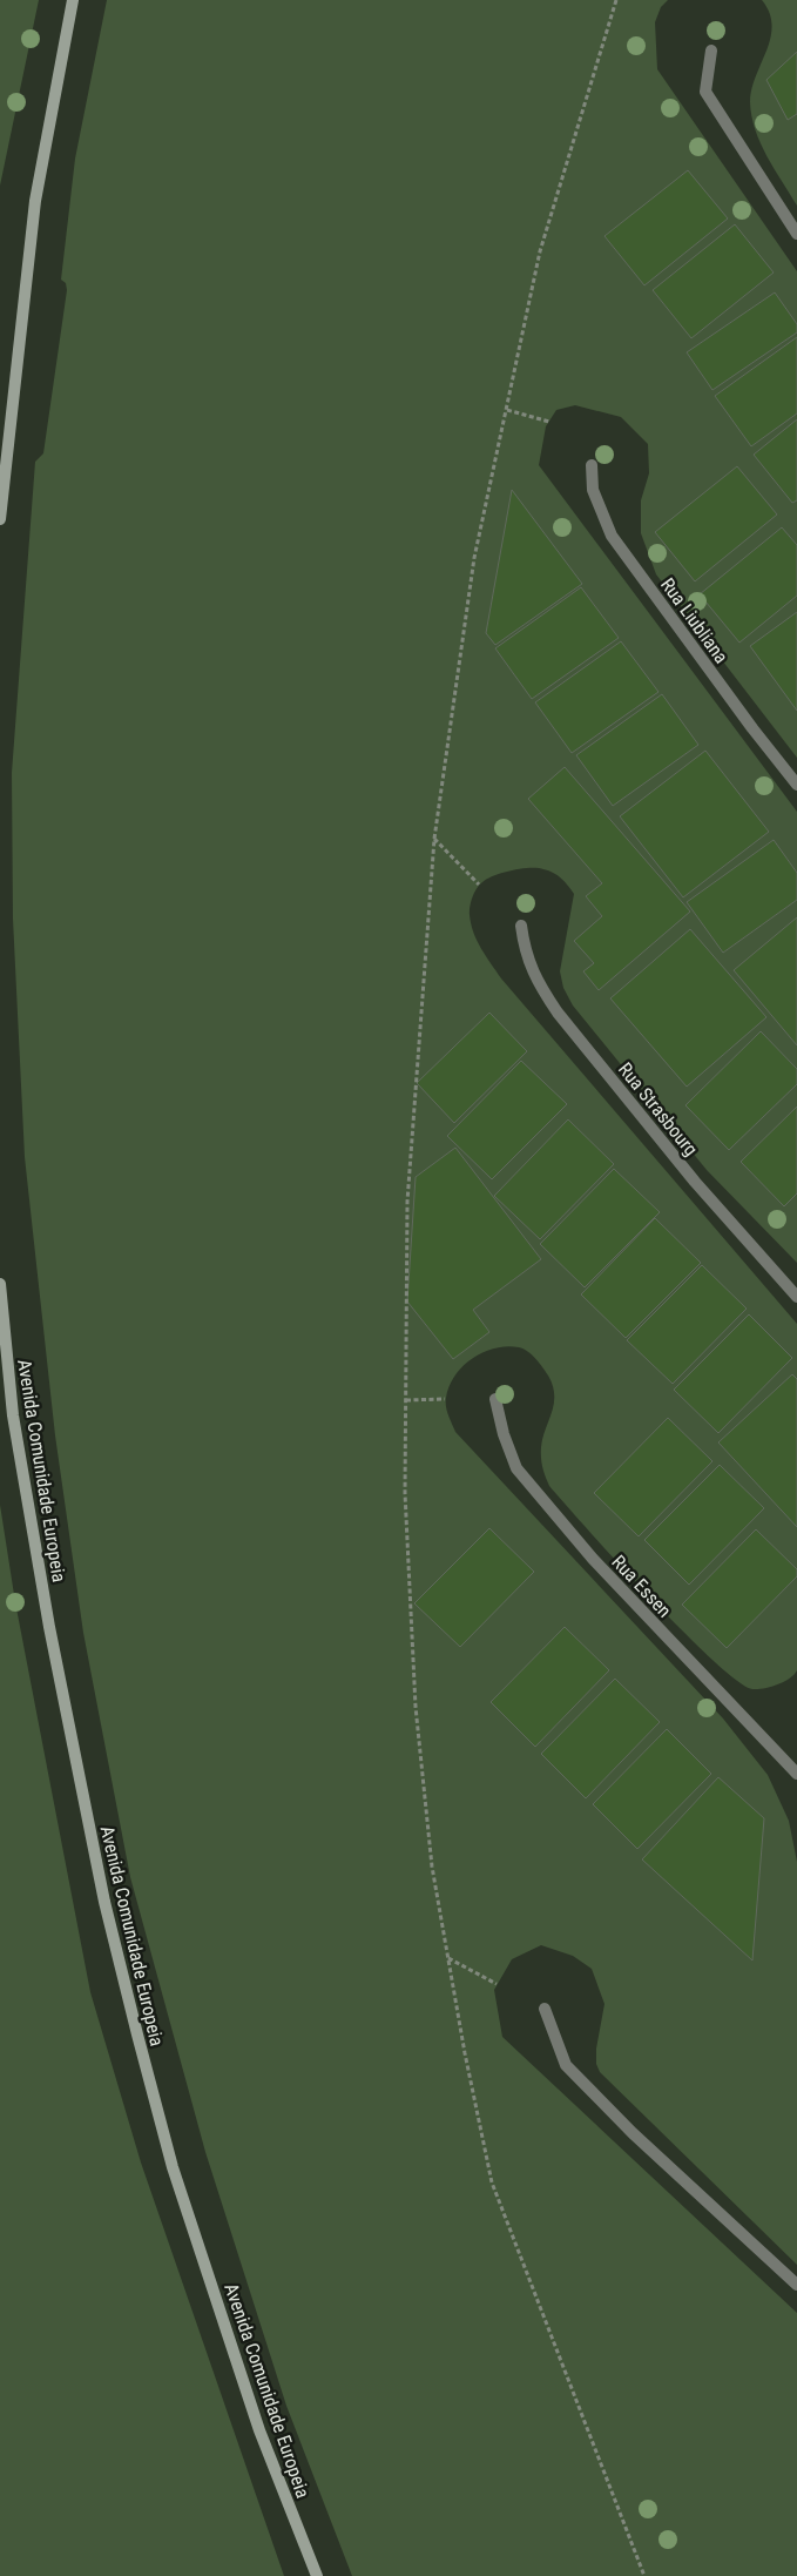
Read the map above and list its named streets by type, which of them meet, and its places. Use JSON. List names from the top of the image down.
{
  "streets": {
    "street": [
      "Rua Liubliana",
      "Rua Strasbourg",
      "Avenida Comunidade Europeia",
      "Rua Essen"
    ]
  }
}
